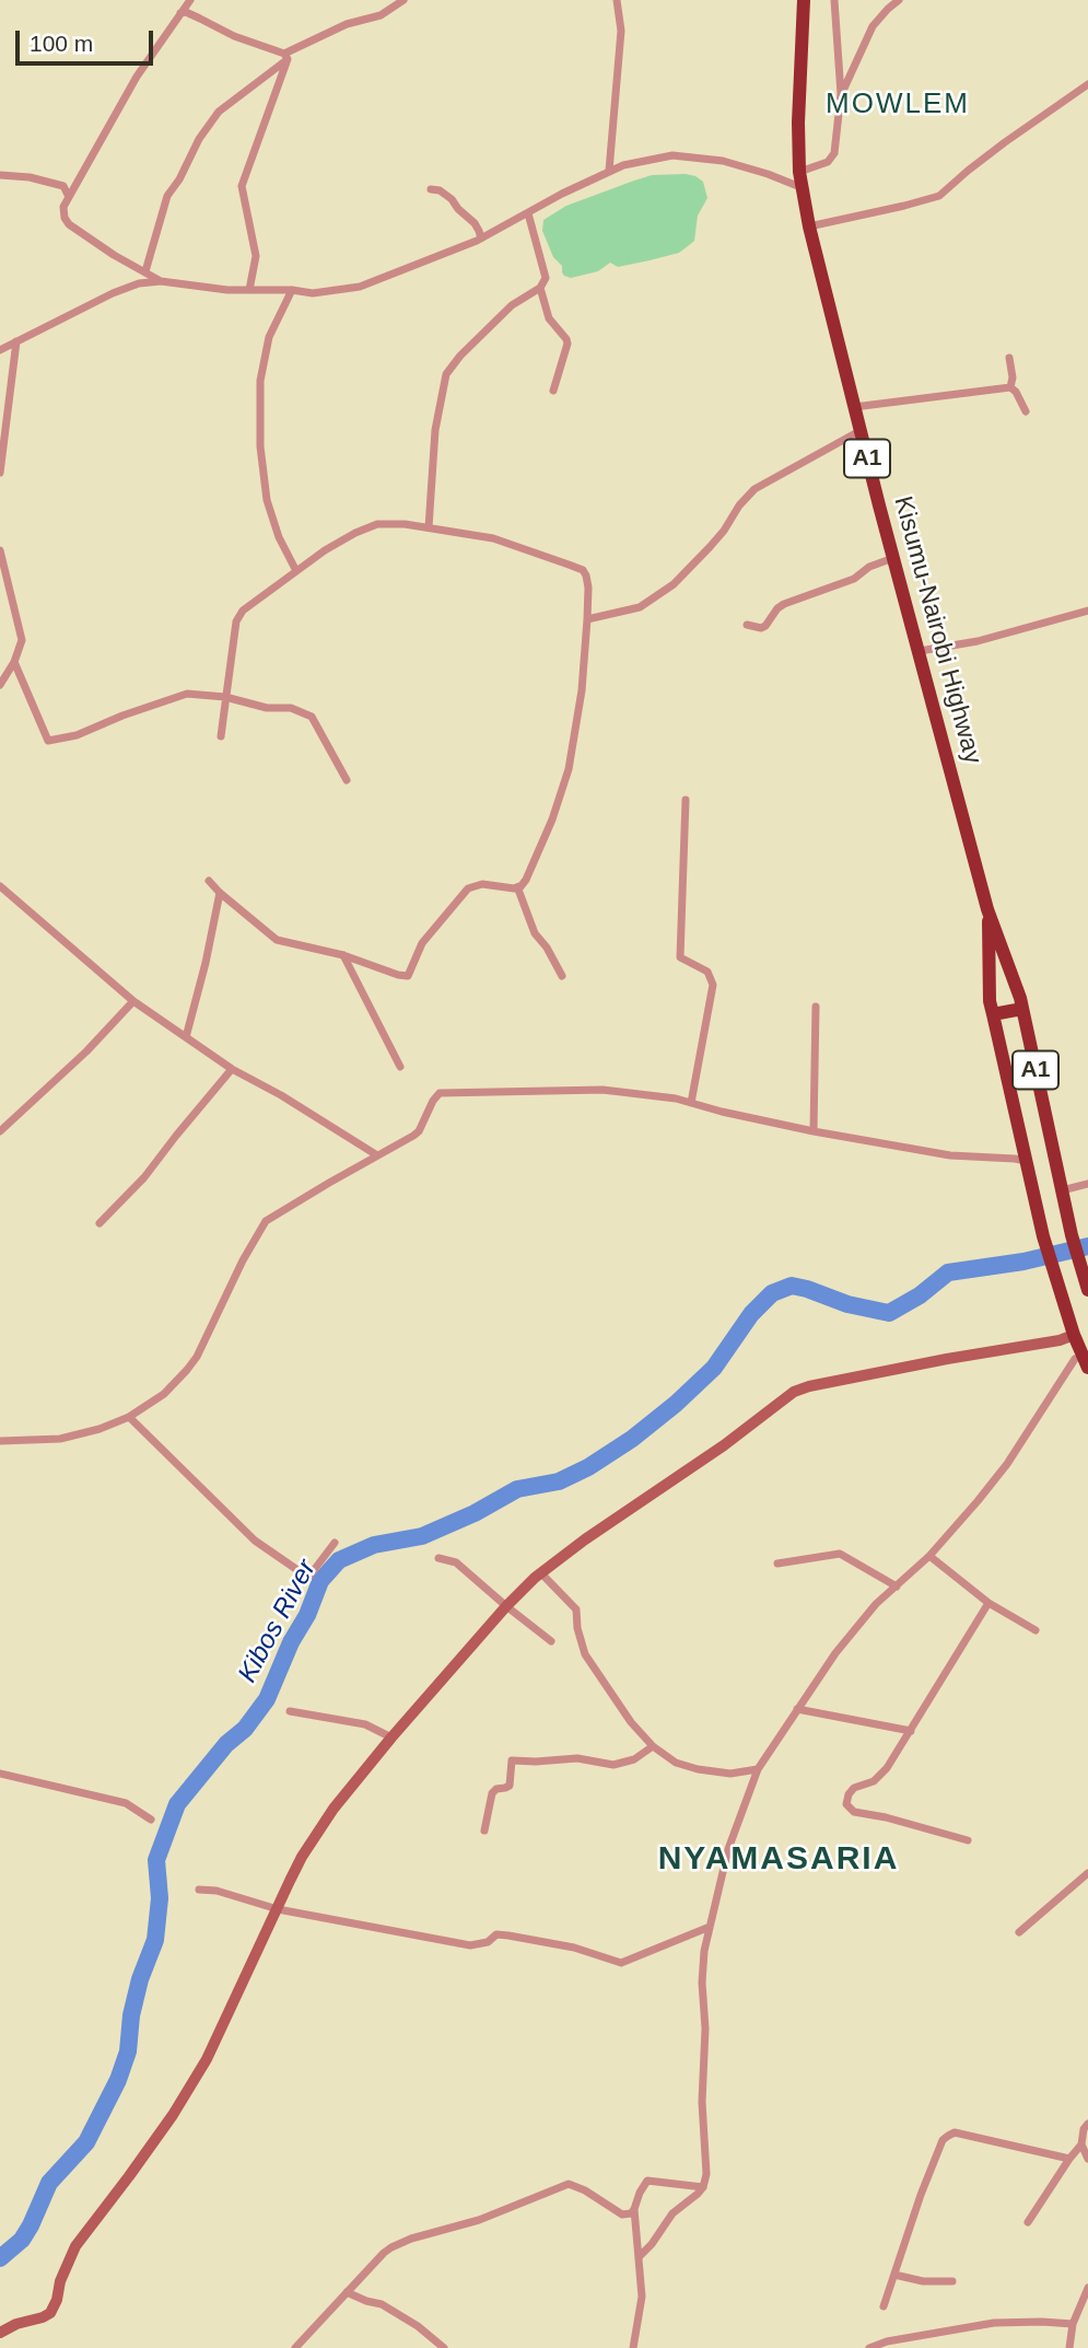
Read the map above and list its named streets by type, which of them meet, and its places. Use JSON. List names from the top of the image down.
{
  "streets": {
    "highway": ["A1", "Kisumu-Nairobi Highway"]
  },
  "crossings": [
    ["A1", "Kisumu-Nairobi Highway"]
  ],
  "districts": ["MOWLEM", "NYAMASARIA"],
  "water": ["Kibos River"],
  "scale_bar": "100 m"
}
